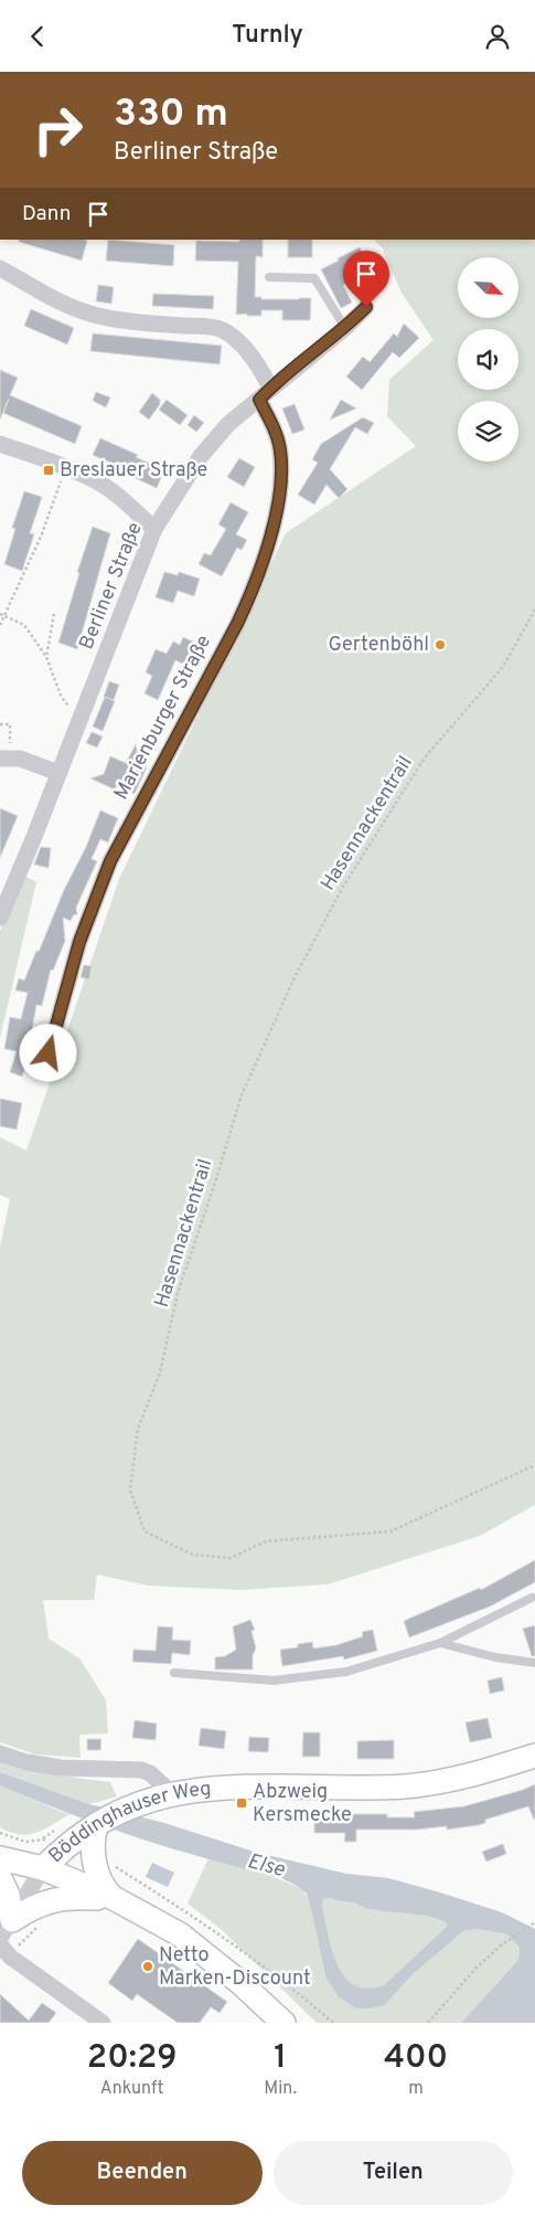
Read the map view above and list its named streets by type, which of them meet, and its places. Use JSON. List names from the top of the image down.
{
  "streets": {
    "main road": ["Böddinghauser Weg"],
    "street": ["Berliner Straße", "Marienburger Straße"],
    "path": ["Hasennackentrail"]
  },
  "crossings": [
    ["Berliner Straße", "Marienburger Straße"]
  ],
  "water": ["Else"],
  "places": {
    "transit": ["Breslauer Straße", "Abzweig Kersmecke"],
    "other": ["Gertenböhl", "Netto Marken-Discount"]
  },
  "north": "bottom right",
  "page": {
    "header": "Turnly",
    "turn": ["330 m", "Berliner Straße"],
    "then": "Dann",
    "eta": [
      "20:29",
      "Ankunft",
      "1",
      "Min.",
      "400",
      "m"
    ],
    "buttons": ["Beenden", "Teilen"]
  }
}
